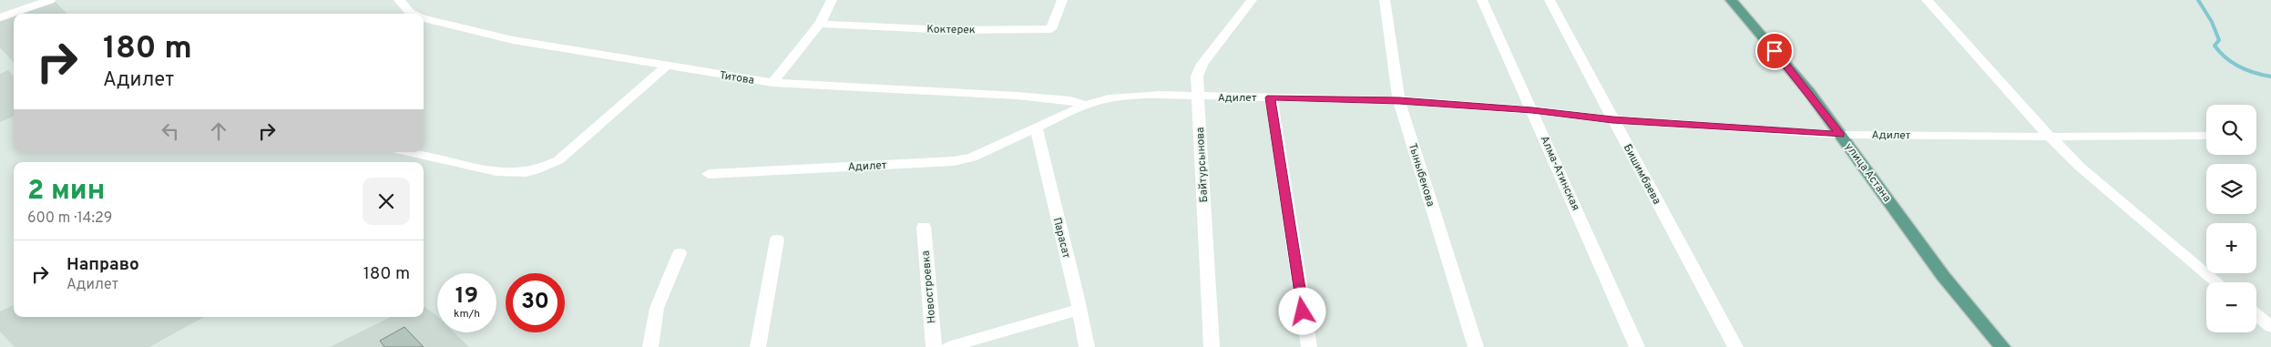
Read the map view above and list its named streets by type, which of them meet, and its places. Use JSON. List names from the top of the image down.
{
  "streets": {
    "main road": ["улица Астана"],
    "street": [
      "Коктерек",
      "Титова",
      "Адилет",
      "Байтурсынова",
      "Алма-Атинская",
      "Бишимбаева",
      "Тыныбекова",
      "Парасат",
      "Новостроевка"
    ]
  },
  "crossings": [
    ["Титова", "Адилет"],
    ["Адилет", "Байтурсынова"],
    ["Адилет", "улица Астана"],
    ["Адилет", "Алма-Атинская"],
    ["Адилет", "Бишимбаева"],
    ["Адилет", "Тыныбекова"],
    ["Адилет", "Парасат"]
  ],
  "page": {
    "turn": ["180 m", "Адилет"],
    "map_buttons": ["+", "−"],
    "heading": ["2 мин", "600 m · 14:29"],
    "list": [
      {
        "name": "Направо",
        "note": "Адилет",
        "value": "180 m"
      }
    ],
    "speed": "19 km/h",
    "limit": "30"
  }
}
